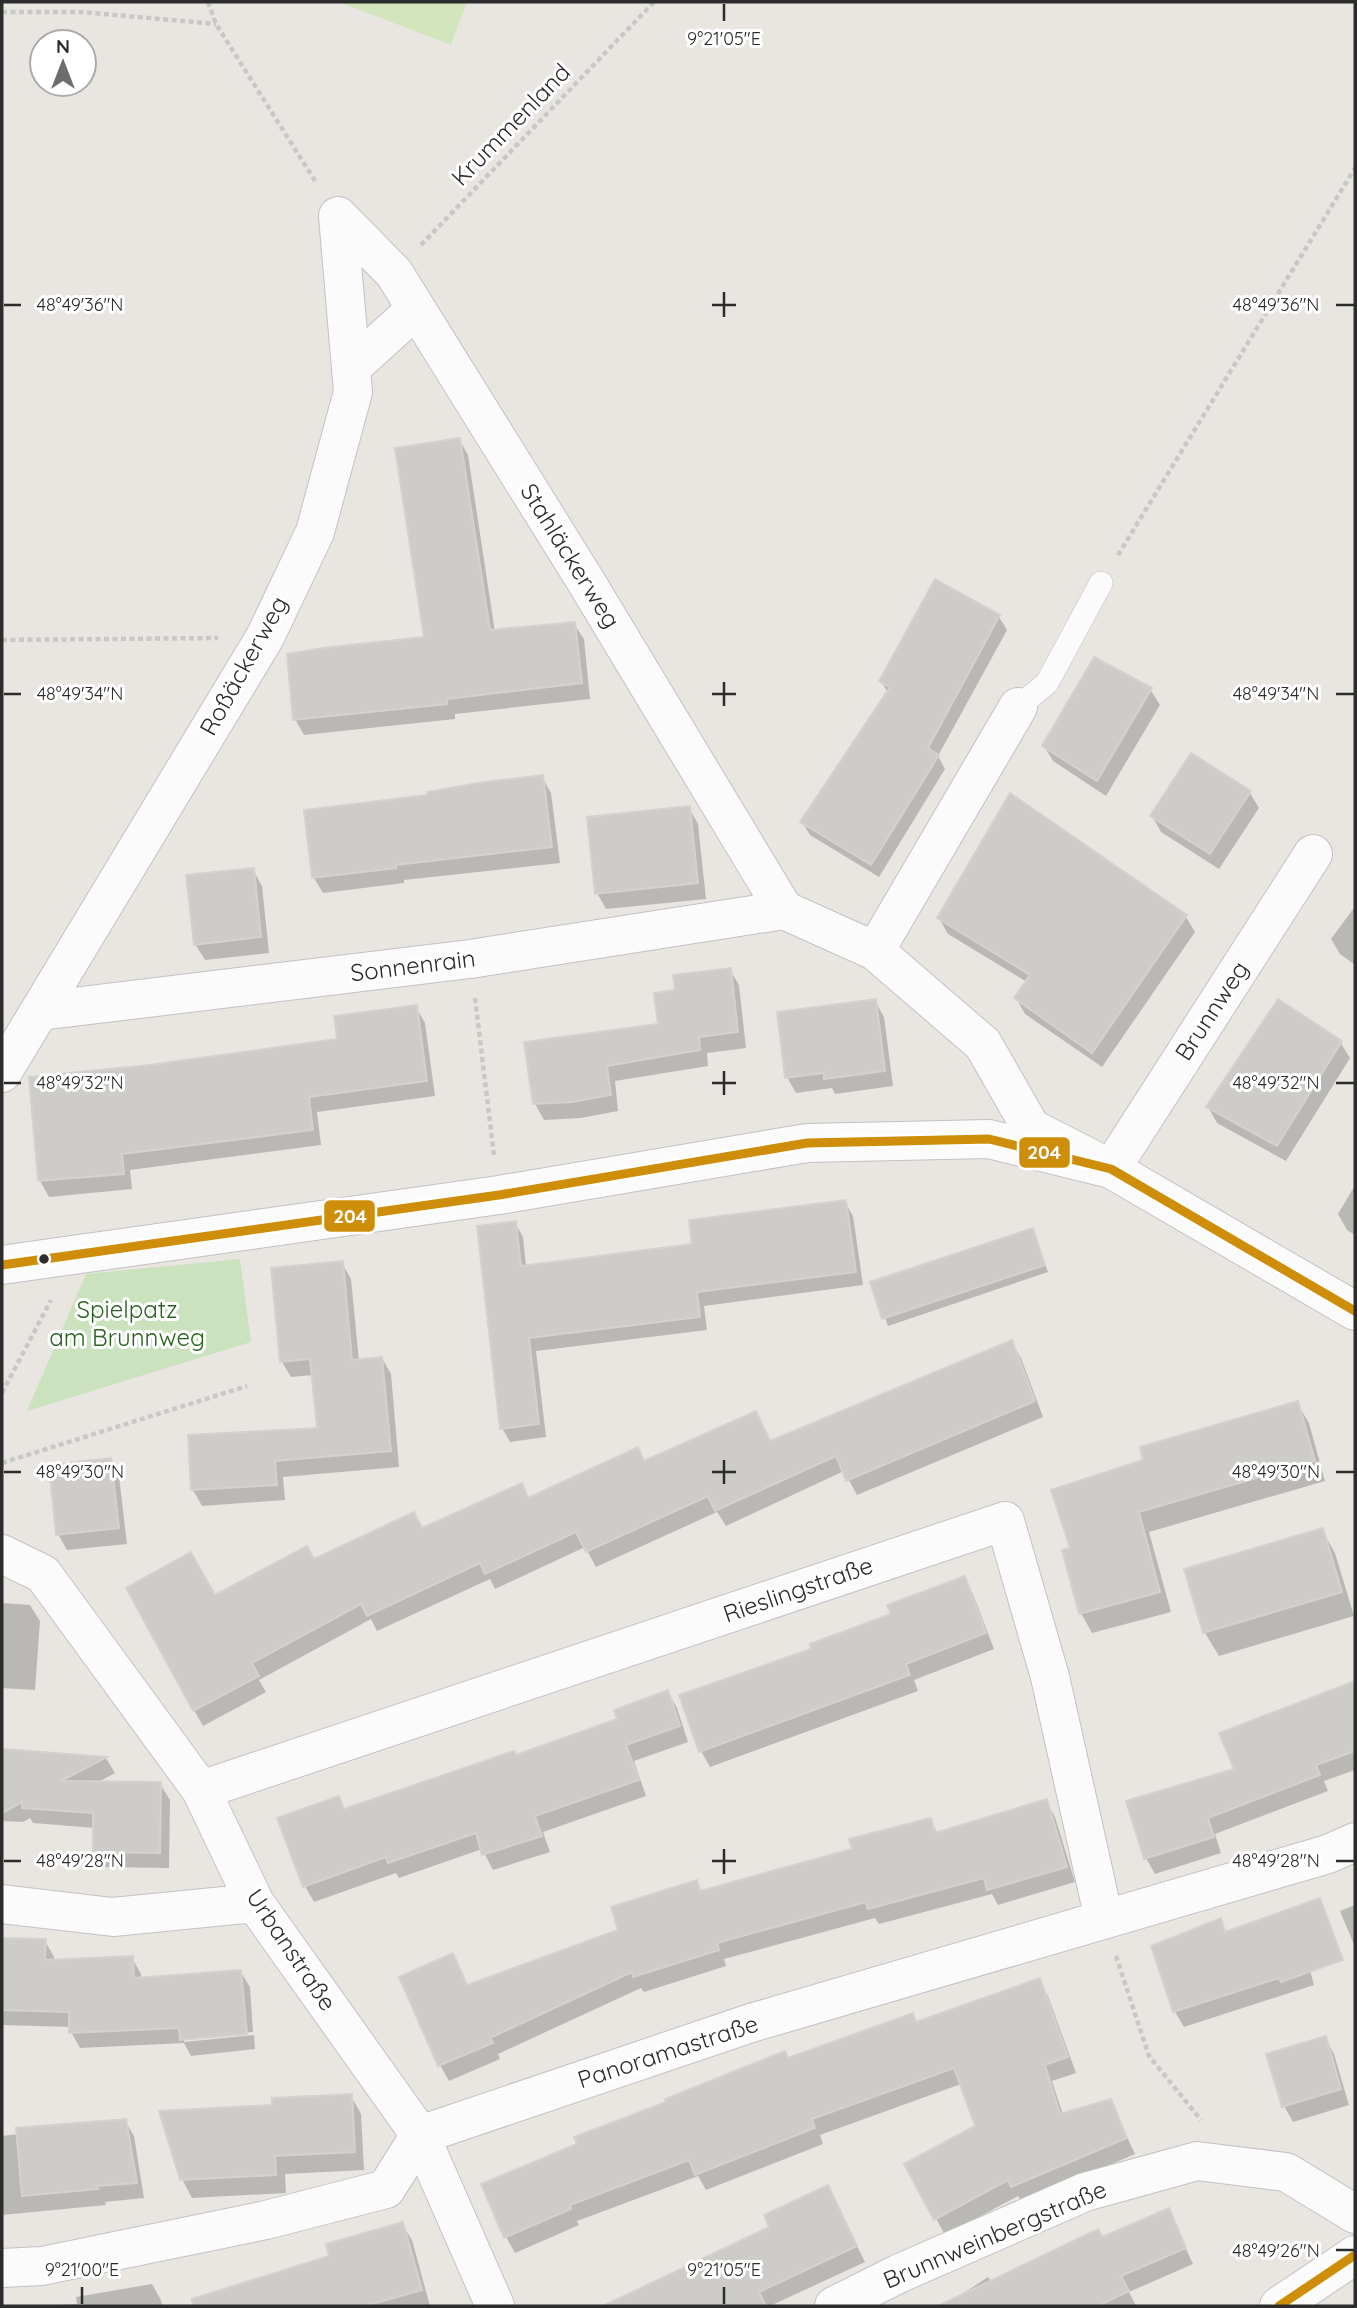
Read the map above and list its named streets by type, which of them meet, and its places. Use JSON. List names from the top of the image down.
{
  "streets": {
    "street": [
      "Stahläckerweg",
      "Roßäckerweg",
      "Sonnenrain",
      "Brunnweg",
      "Rieslingstraße",
      "Urbanstraße",
      "Panoramastraße",
      "Brunnweinbergstraße"
    ],
    "path": ["Krummenland"]
  },
  "crossings": [
    ["Krummenland", "Stahläckerweg"],
    ["Stahläckerweg", "Roßäckerweg"],
    ["Stahläckerweg", "Sonnenrain"],
    ["Roßäckerweg", "Sonnenrain"],
    ["Rieslingstraße", "Urbanstraße"],
    ["Rieslingstraße", "Panoramastraße"],
    ["Urbanstraße", "Panoramastraße"]
  ],
  "parks": ["Spielpatz am Brunnweg"],
  "lines": ["transit line 204"],
  "north": "top",
  "coordinates": [
    "9°21'05\"E",
    "48°49'36\"N",
    "48°49'34\"N",
    "48°49'32\"N",
    "48°49'30\"N",
    "48°49'28\"N",
    "48°49'26\"N",
    "9°21'00\"E"
  ]
}
